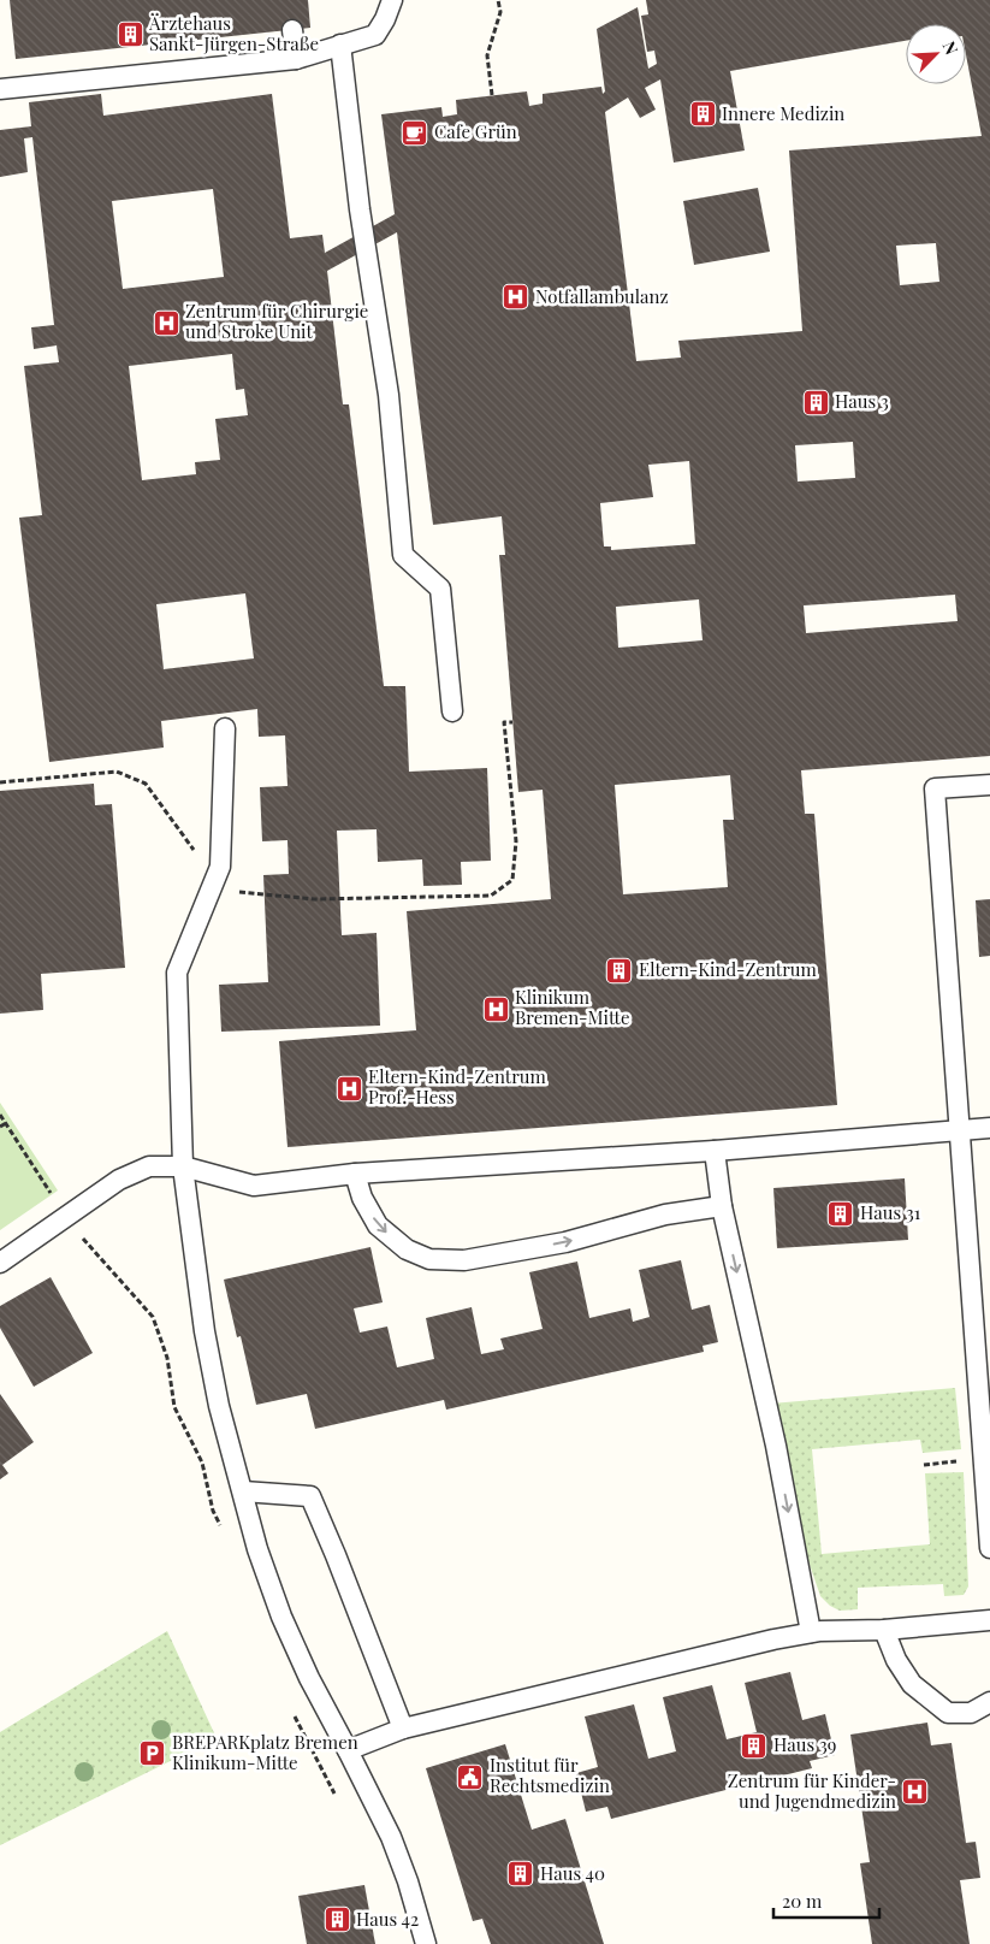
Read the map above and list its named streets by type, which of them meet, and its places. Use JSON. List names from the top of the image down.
{
  "places": {
    "building": [
      "Ärztehaus Sankt-Jürgen-Straße",
      "Innere Medizin",
      "Haus 3",
      "Eltern-Kind-Zentrum",
      "Haus 31",
      "Haus 39",
      "Haus 40",
      "Haus 42"
    ],
    "cafe": ["Cafe Grün"],
    "hospital": [
      "Notfallambulanz",
      "Zentrum für Chirurgie und Stroke Unit",
      "Klinikum Bremen-Mitte",
      "Eltern-Kind-Zentrum Prof.-Hess",
      "Zentrum für Kinder- und Jugendmedizin"
    ],
    "parking": ["BREPARKplatz Bremen Klinikum-Mitte"],
    "public building": ["Institut für Rechtsmedizin"]
  },
  "scale_bar": "20 m",
  "north": "top right"
}
